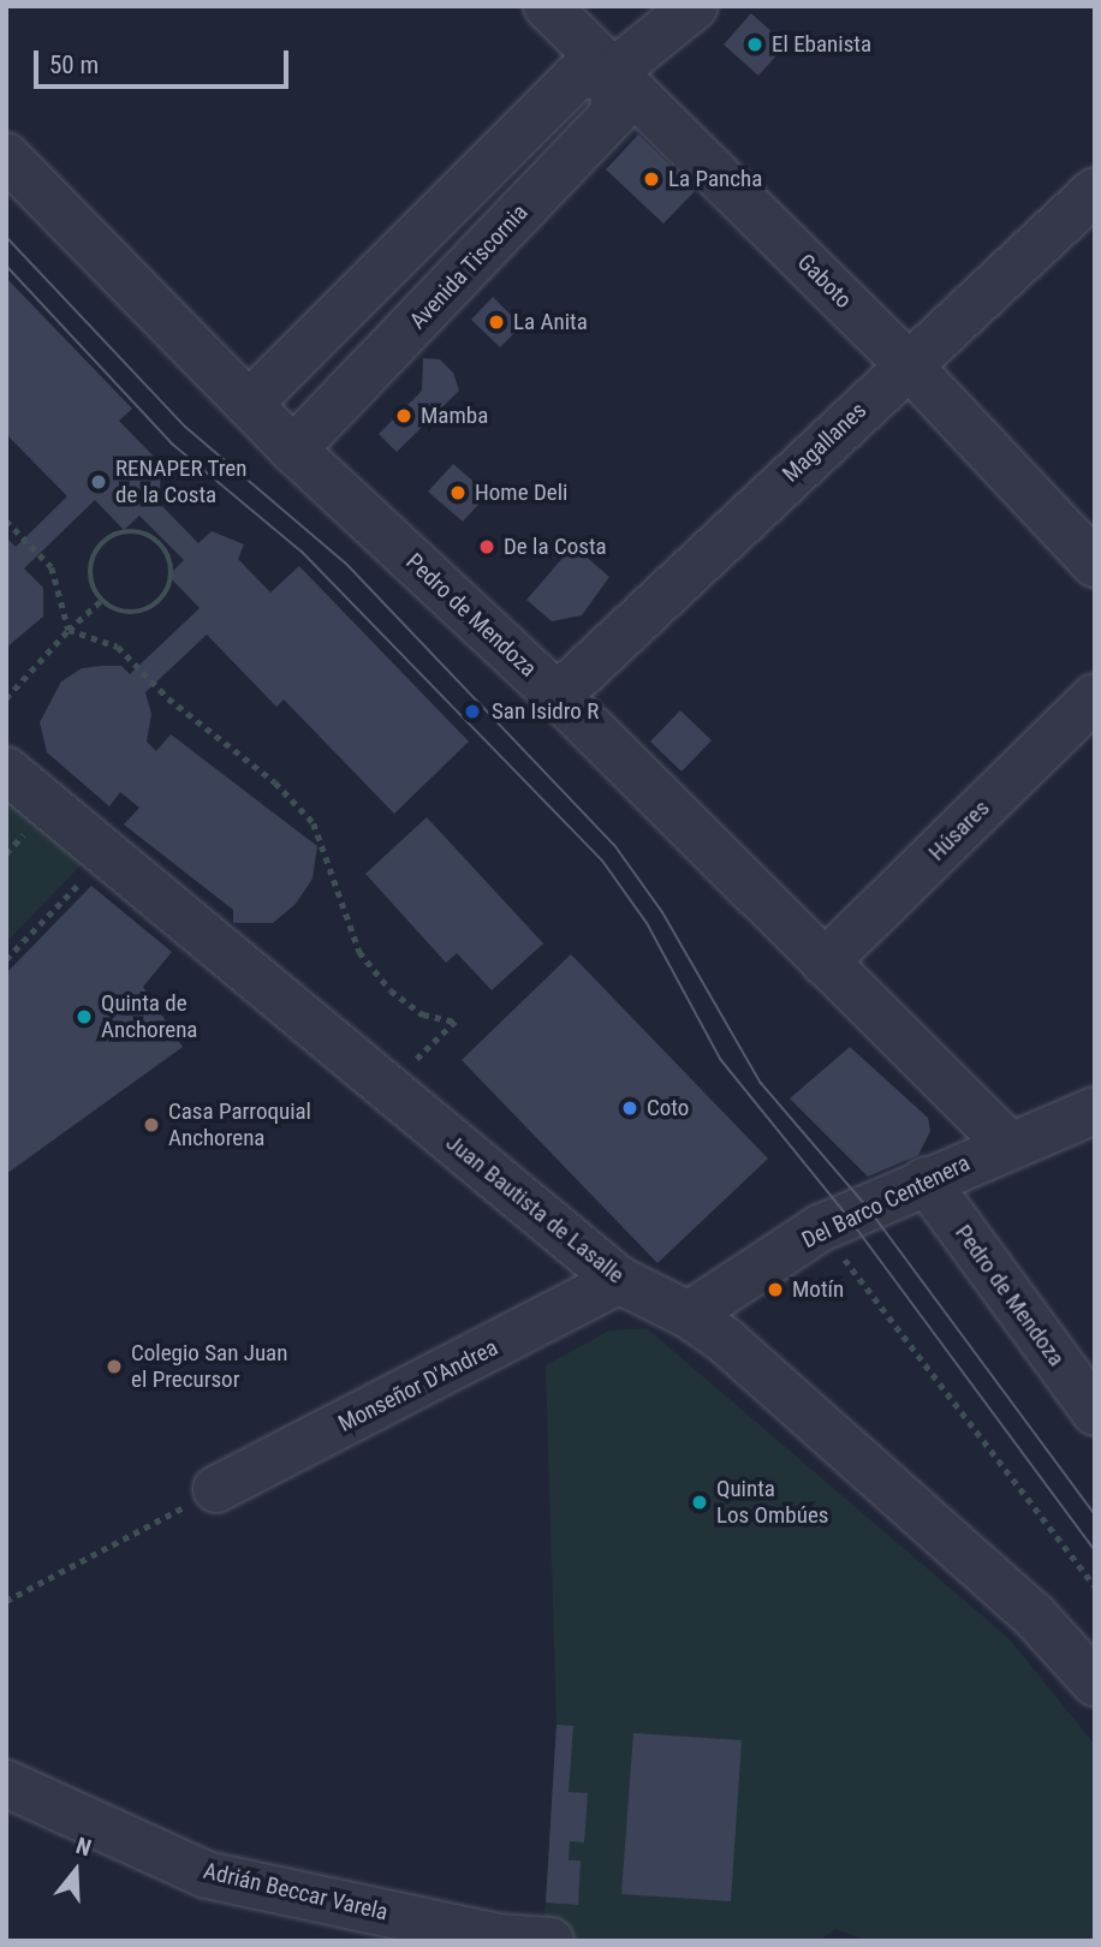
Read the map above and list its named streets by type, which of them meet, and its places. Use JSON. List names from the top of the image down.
{
  "streets": {
    "street": [
      "Avenida Tiscornia",
      "Gaboto",
      "Magallanes",
      "Pedro de Mendoza",
      "Húsares",
      "Del Barco Centenera",
      "Juan Bautista de Lasalle",
      "Monseñor D'Andrea",
      "Adrián Beccar Varela"
    ]
  },
  "crossings": [
    ["Avenida Tiscornia", "Gaboto"],
    ["Avenida Tiscornia", "Pedro de Mendoza"],
    ["Gaboto", "Magallanes"],
    ["Magallanes", "Pedro de Mendoza"],
    ["Pedro de Mendoza", "Húsares"],
    ["Pedro de Mendoza", "Del Barco Centenera"],
    ["Del Barco Centenera", "Juan Bautista de Lasalle"],
    ["Juan Bautista de Lasalle", "Monseñor D'Andrea"]
  ],
  "places": [
    "El Ebanista",
    "La Pancha",
    "La Anita",
    "Mamba",
    "RENAPER Tren de la Costa",
    "Home Deli",
    "De la Costa",
    "San Isidro R",
    "Quinta de Anchorena",
    "Coto",
    "Casa Parroquial Anchorena",
    "Motín",
    "Colegio San Juan el Precursor",
    "Quinta Los Ombúes"
  ],
  "scale_bar": "50 m",
  "north": "top"
}
